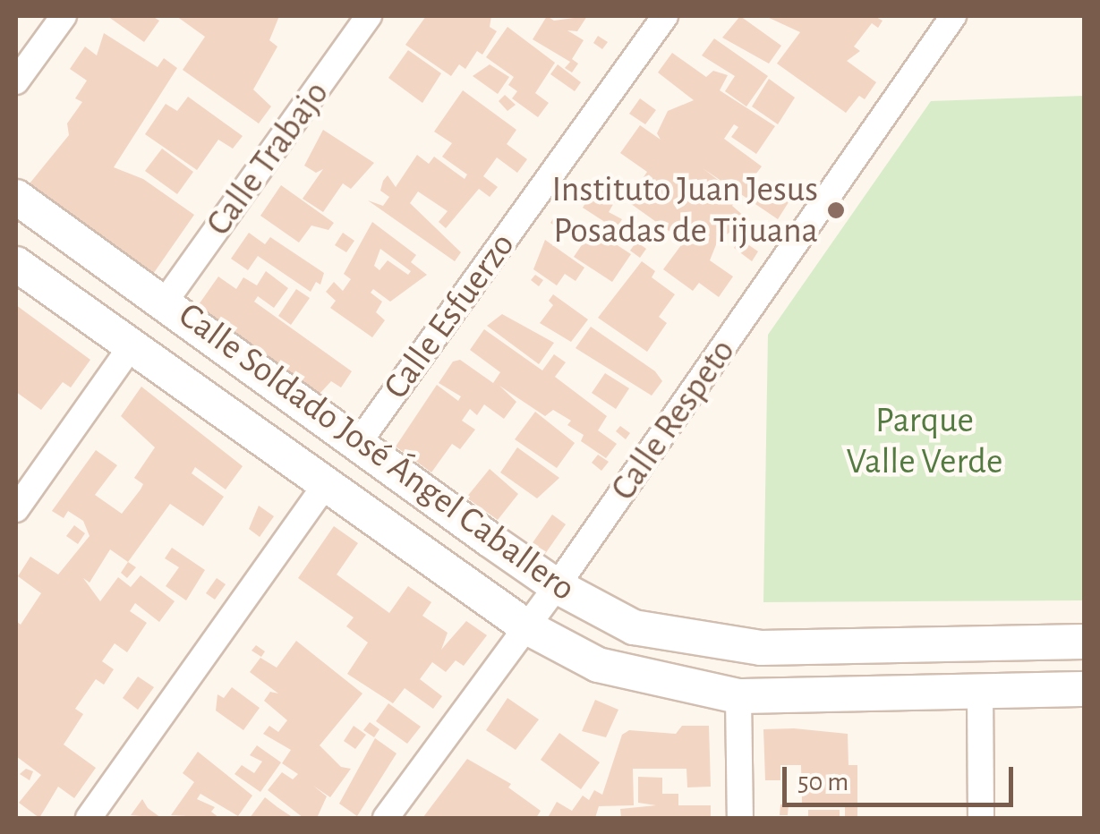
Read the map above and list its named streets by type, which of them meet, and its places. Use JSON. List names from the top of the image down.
{
  "streets": {
    "street": [
      "Calle Trabajo",
      "Calle Esfuerzo",
      "Calle Respeto",
      "Calle Soldado José Ángel Caballero"
    ]
  },
  "crossings": [
    ["Calle Trabajo", "Calle Soldado José Ángel Caballero"],
    ["Calle Esfuerzo", "Calle Soldado José Ángel Caballero"],
    ["Calle Respeto", "Calle Soldado José Ángel Caballero"]
  ],
  "parks": ["Parque Valle Verde"],
  "places": ["Instituto Juan Jesus Posadas de Tijuana"],
  "scale_bar": "50 m"
}
